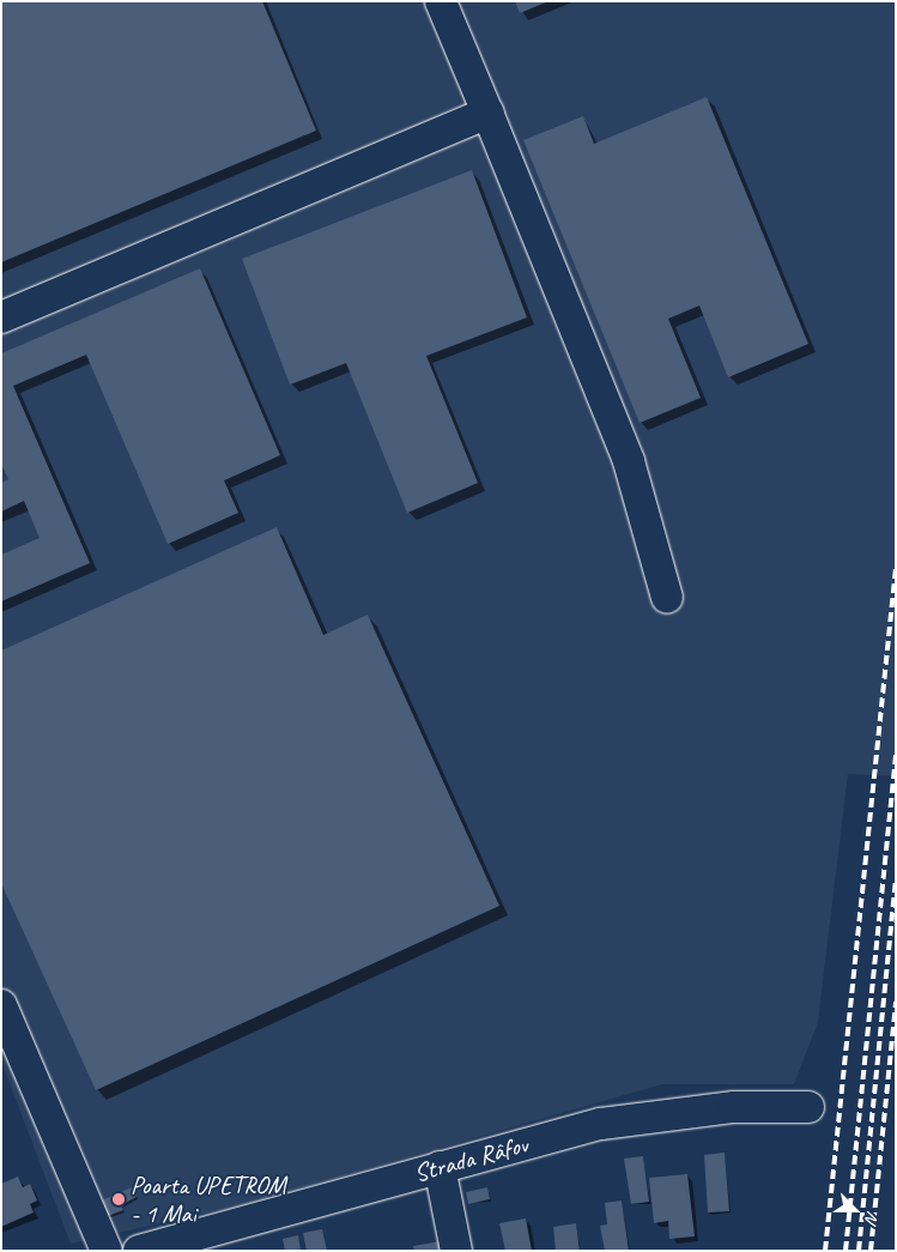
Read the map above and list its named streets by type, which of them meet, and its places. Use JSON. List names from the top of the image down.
{
  "streets": {
    "street": ["Strada Râfov"]
  },
  "places": ["Poarta UPETROM - 1 Mai"],
  "north": "bottom right"
}
